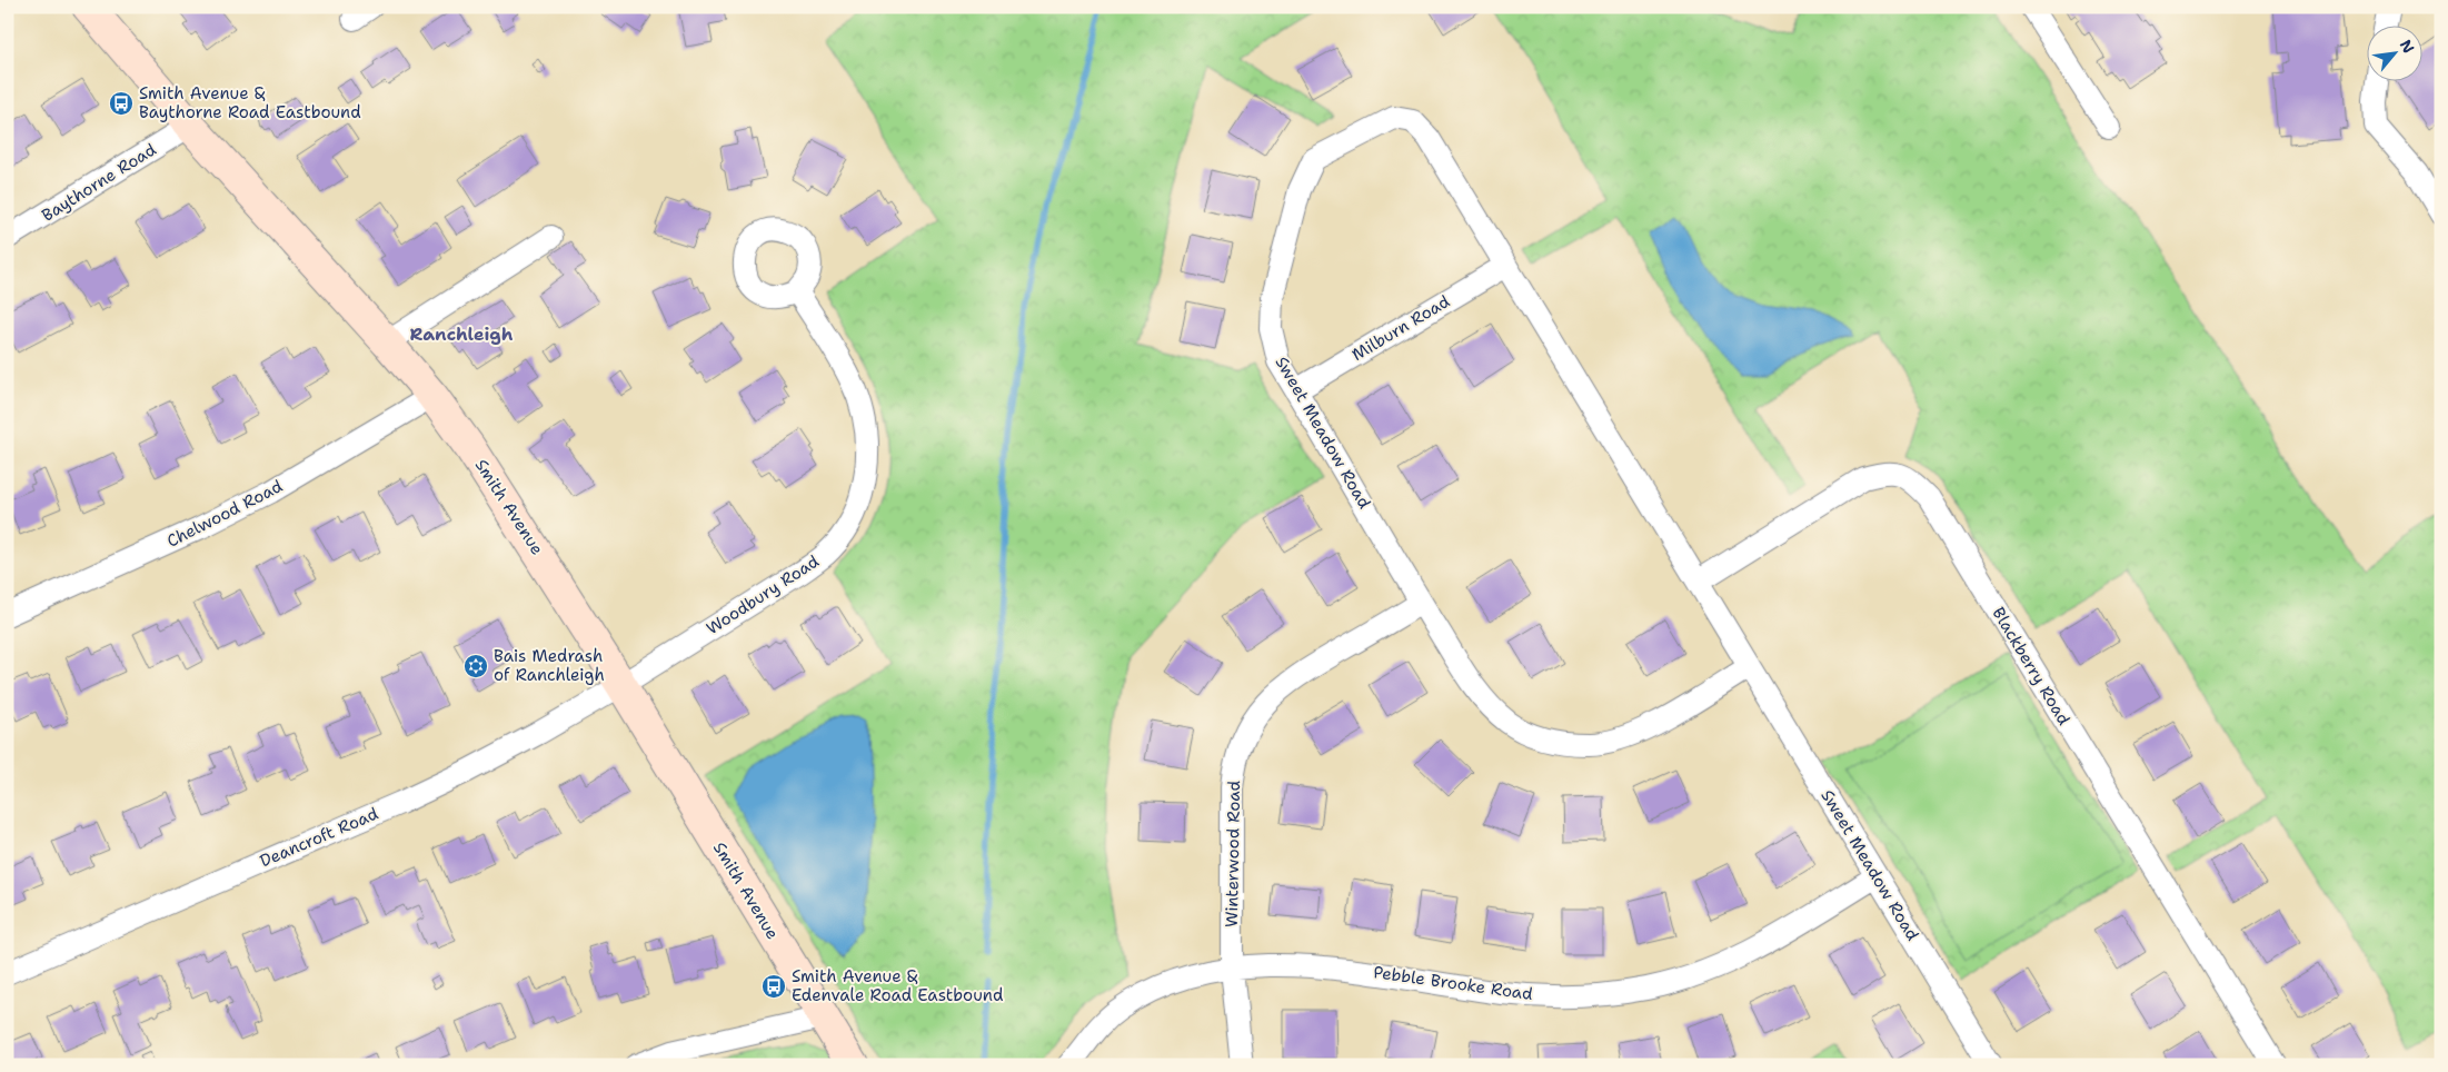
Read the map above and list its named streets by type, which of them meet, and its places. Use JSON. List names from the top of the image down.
{
  "streets": {
    "main road": ["Smith Avenue"],
    "street": [
      "Baythorne Road",
      "Milburn Road",
      "Sweet Meadow Road",
      "Chelwood Road",
      "Woodbury Road",
      "Blackberry Road",
      "Deancroft Road",
      "Winterwood Road",
      "Pebble Brooke Road"
    ]
  },
  "crossings": [
    ["Baythorne Road", "Smith Avenue"],
    ["Milburn Road", "Sweet Meadow Road"],
    ["Sweet Meadow Road", "Blackberry Road"],
    ["Sweet Meadow Road", "Winterwood Road"],
    ["Sweet Meadow Road", "Pebble Brooke Road"],
    ["Smith Avenue", "Chelwood Road"],
    ["Smith Avenue", "Woodbury Road"],
    ["Smith Avenue", "Deancroft Road"],
    ["Woodbury Road", "Deancroft Road"],
    ["Winterwood Road", "Pebble Brooke Road"]
  ],
  "districts": ["Ranchleigh"],
  "places": {
    "bus stop": ["Smith Avenue & Baythorne Road Eastbound", "Smith Avenue & Edenvale Road Eastbound"],
    "synagogue": ["Bais Medrash of Ranchleigh"]
  },
  "north": "top right"
}
